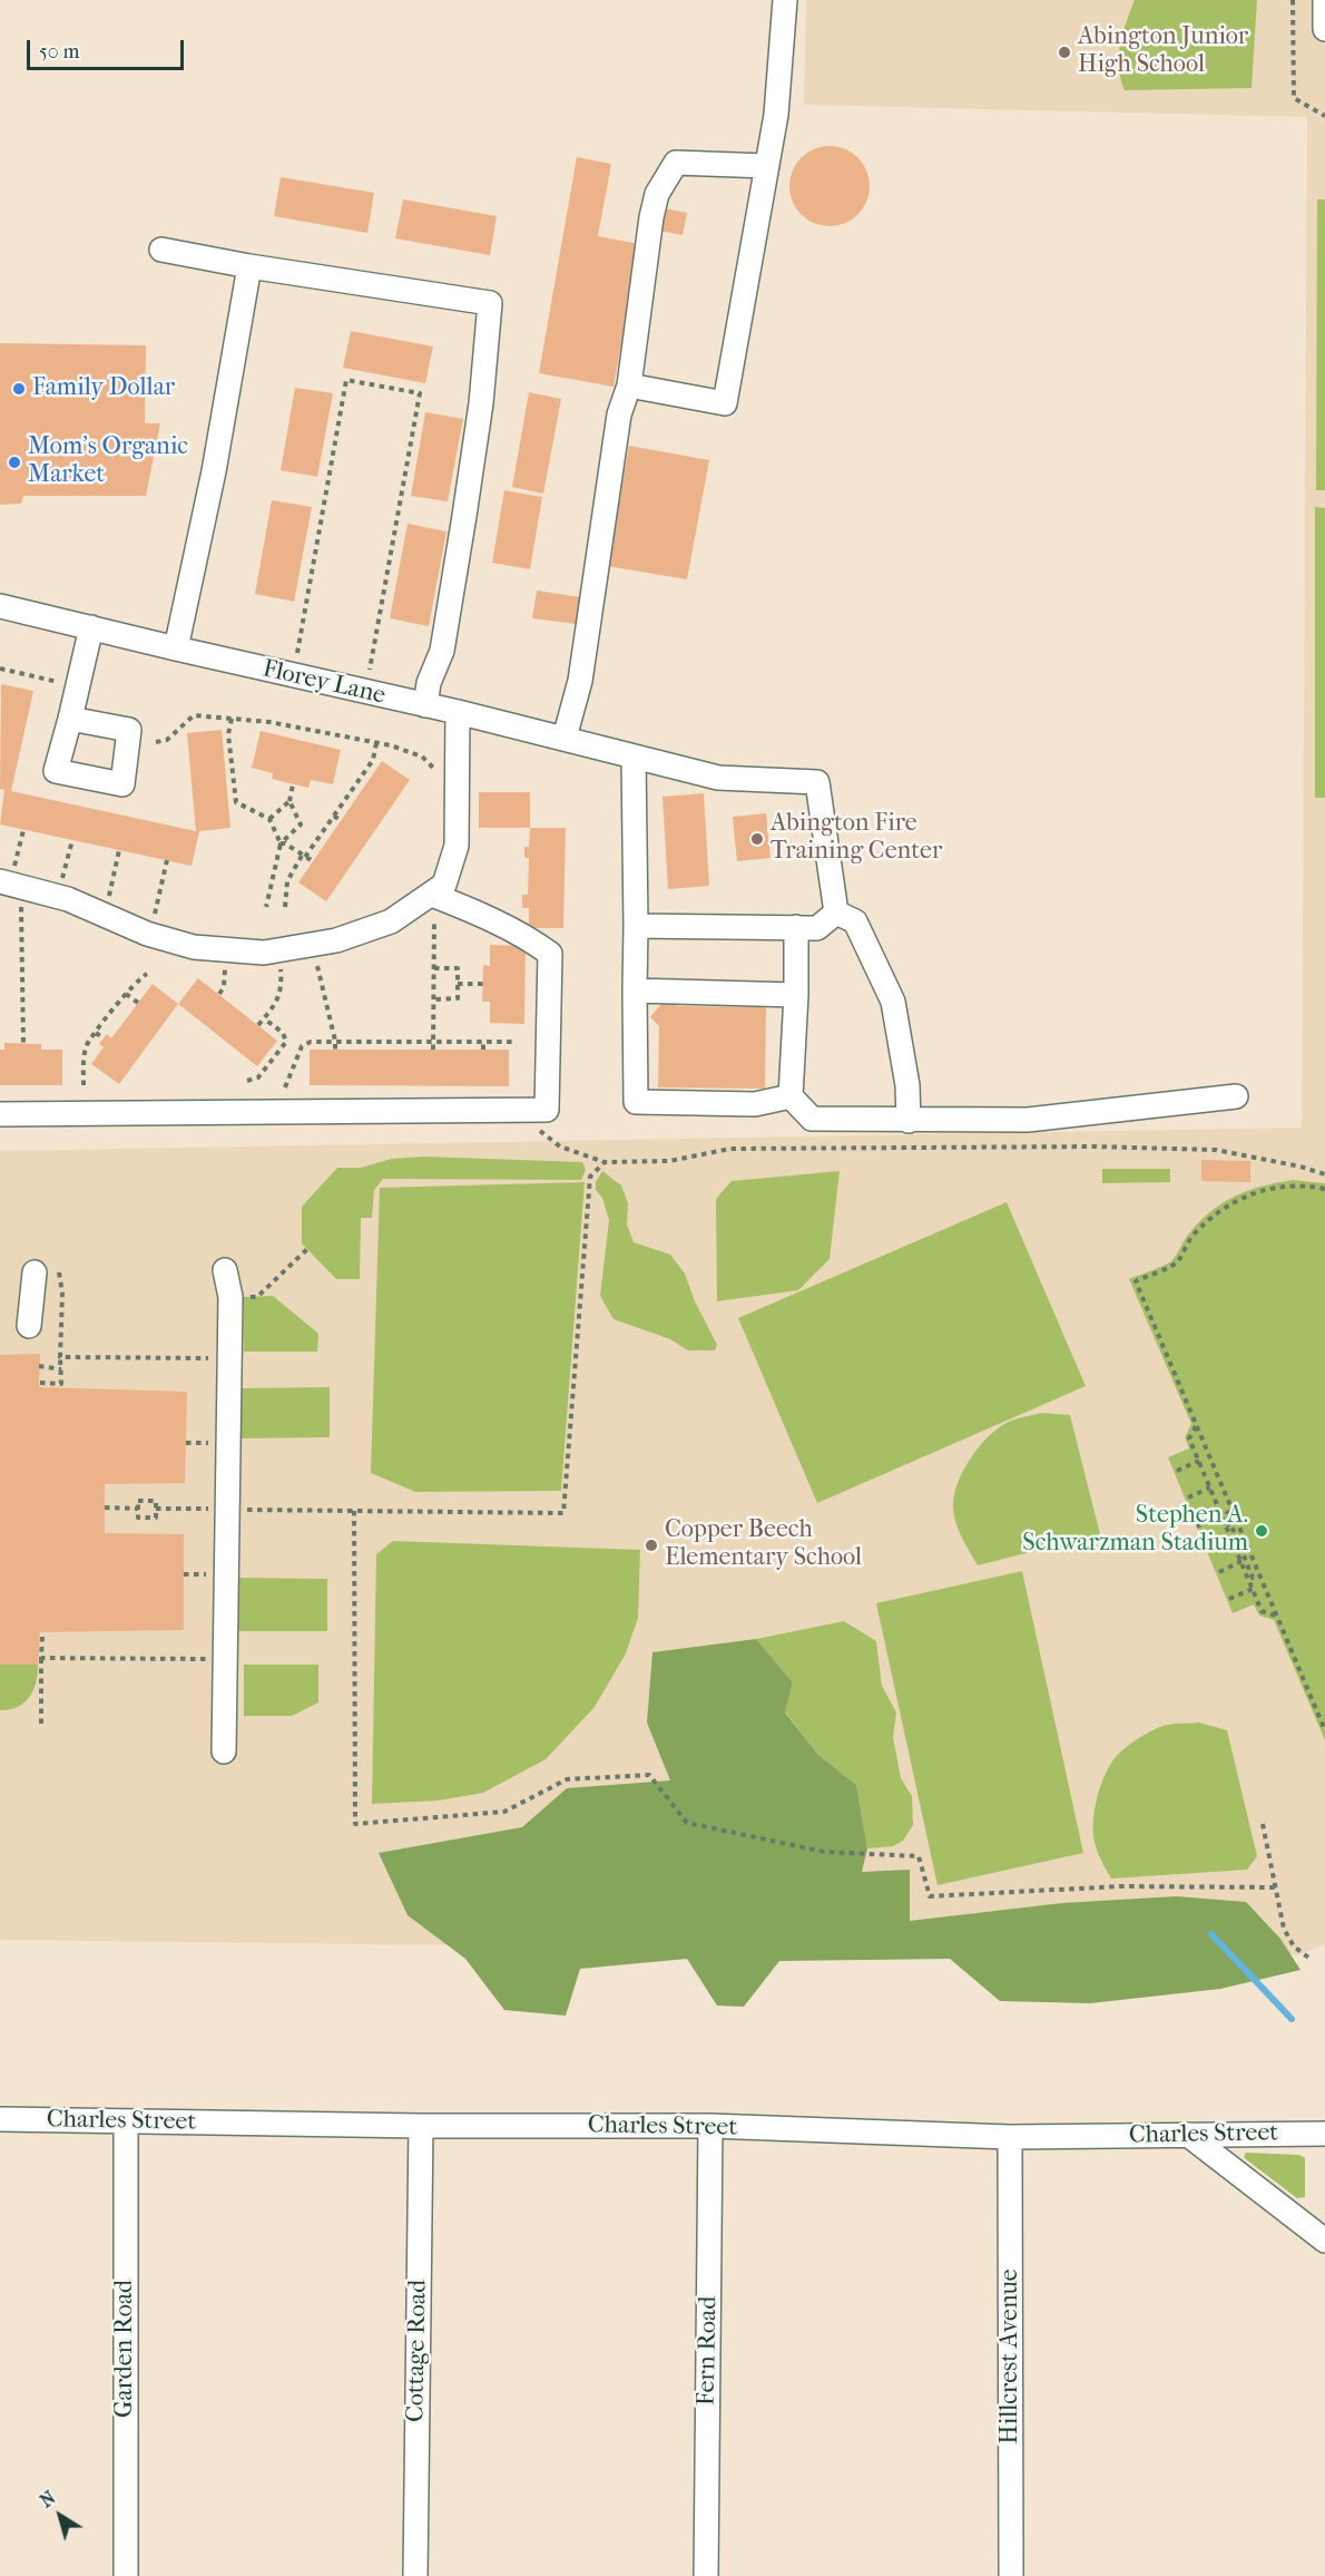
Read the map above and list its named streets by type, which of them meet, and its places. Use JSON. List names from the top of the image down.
{
  "streets": {
    "street": [
      "Florey Lane",
      "Charles Street",
      "Garden Road",
      "Cottage Road",
      "Fern Road",
      "Hillcrest Avenue"
    ]
  },
  "crossings": [
    ["Charles Street", "Garden Road"],
    ["Charles Street", "Cottage Road"],
    ["Charles Street", "Fern Road"],
    ["Charles Street", "Hillcrest Avenue"]
  ],
  "places": [
    "Abington Junior High School",
    "Family Dollar",
    "Mom's Organic Market",
    "Abington Fire Training Center",
    "Stephen A. Schwarzman Stadium",
    "Copper Beech Elementary School"
  ],
  "scale_bar": "50 m",
  "north": "top left"
}
